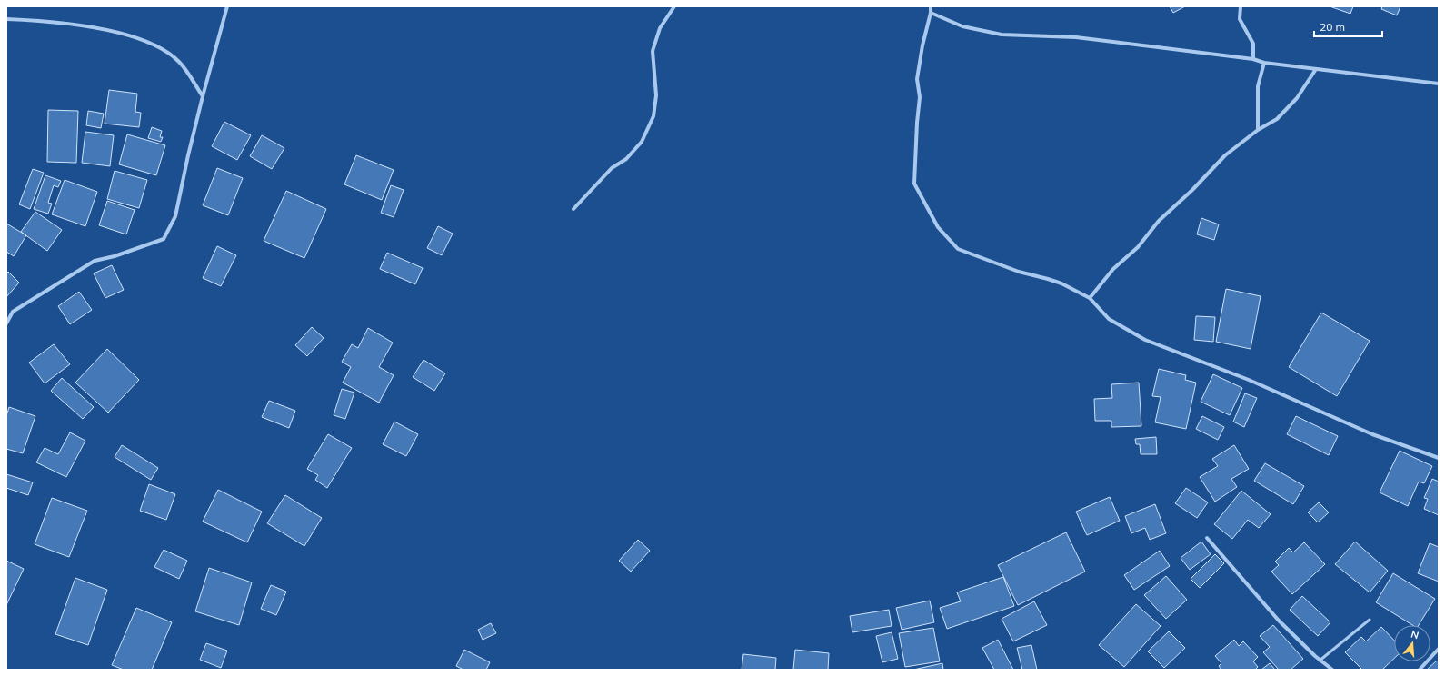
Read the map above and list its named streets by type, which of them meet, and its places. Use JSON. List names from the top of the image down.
{
  "scale_bar": "20 m",
  "north": "top"
}
